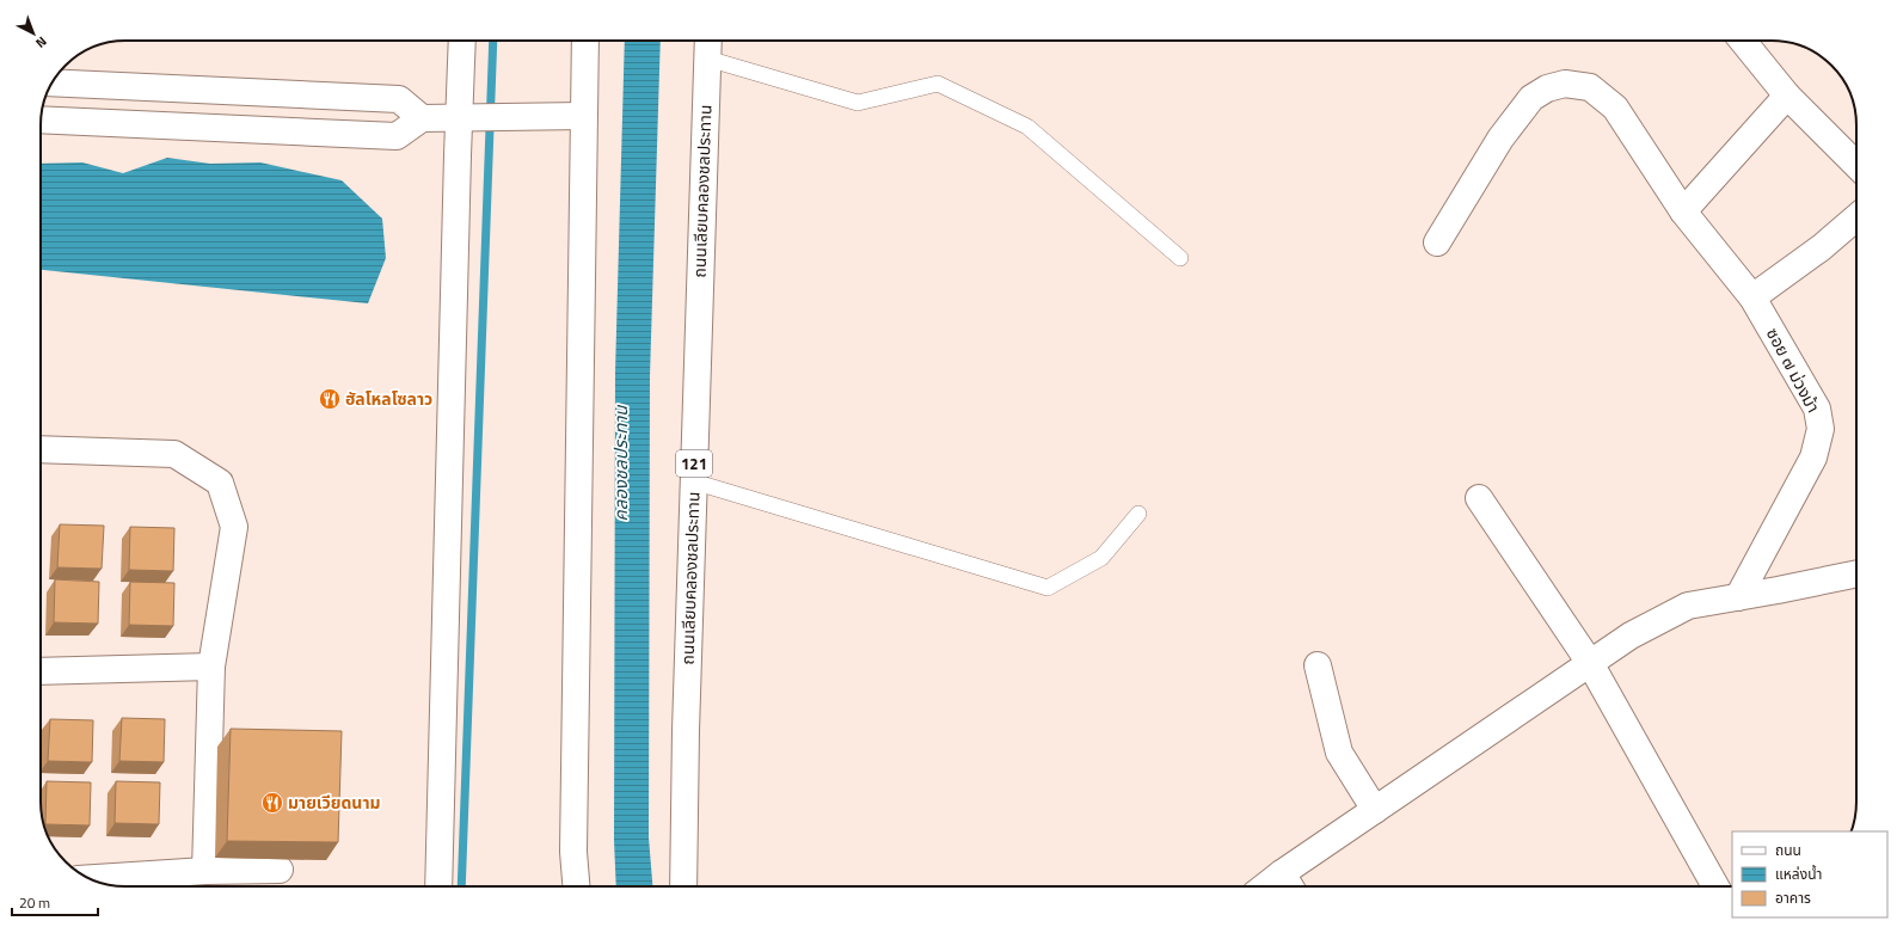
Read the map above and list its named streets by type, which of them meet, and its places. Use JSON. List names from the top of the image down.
{
  "streets": {
    "street": ["ถนนเลียบคลองชลประทาน", "ซอย ๗ ม่วงม้า", "121"]
  },
  "water": ["คลองชลประทาน"],
  "places": {
    "restaurant": ["ฮัลโหลโซลาว", "มายเวียดนาม"]
  },
  "legend": ["ถนน", "แหล่งน้ำ", "อาคาร"],
  "scale_bar": "20 m",
  "north": "bottom right"
}
